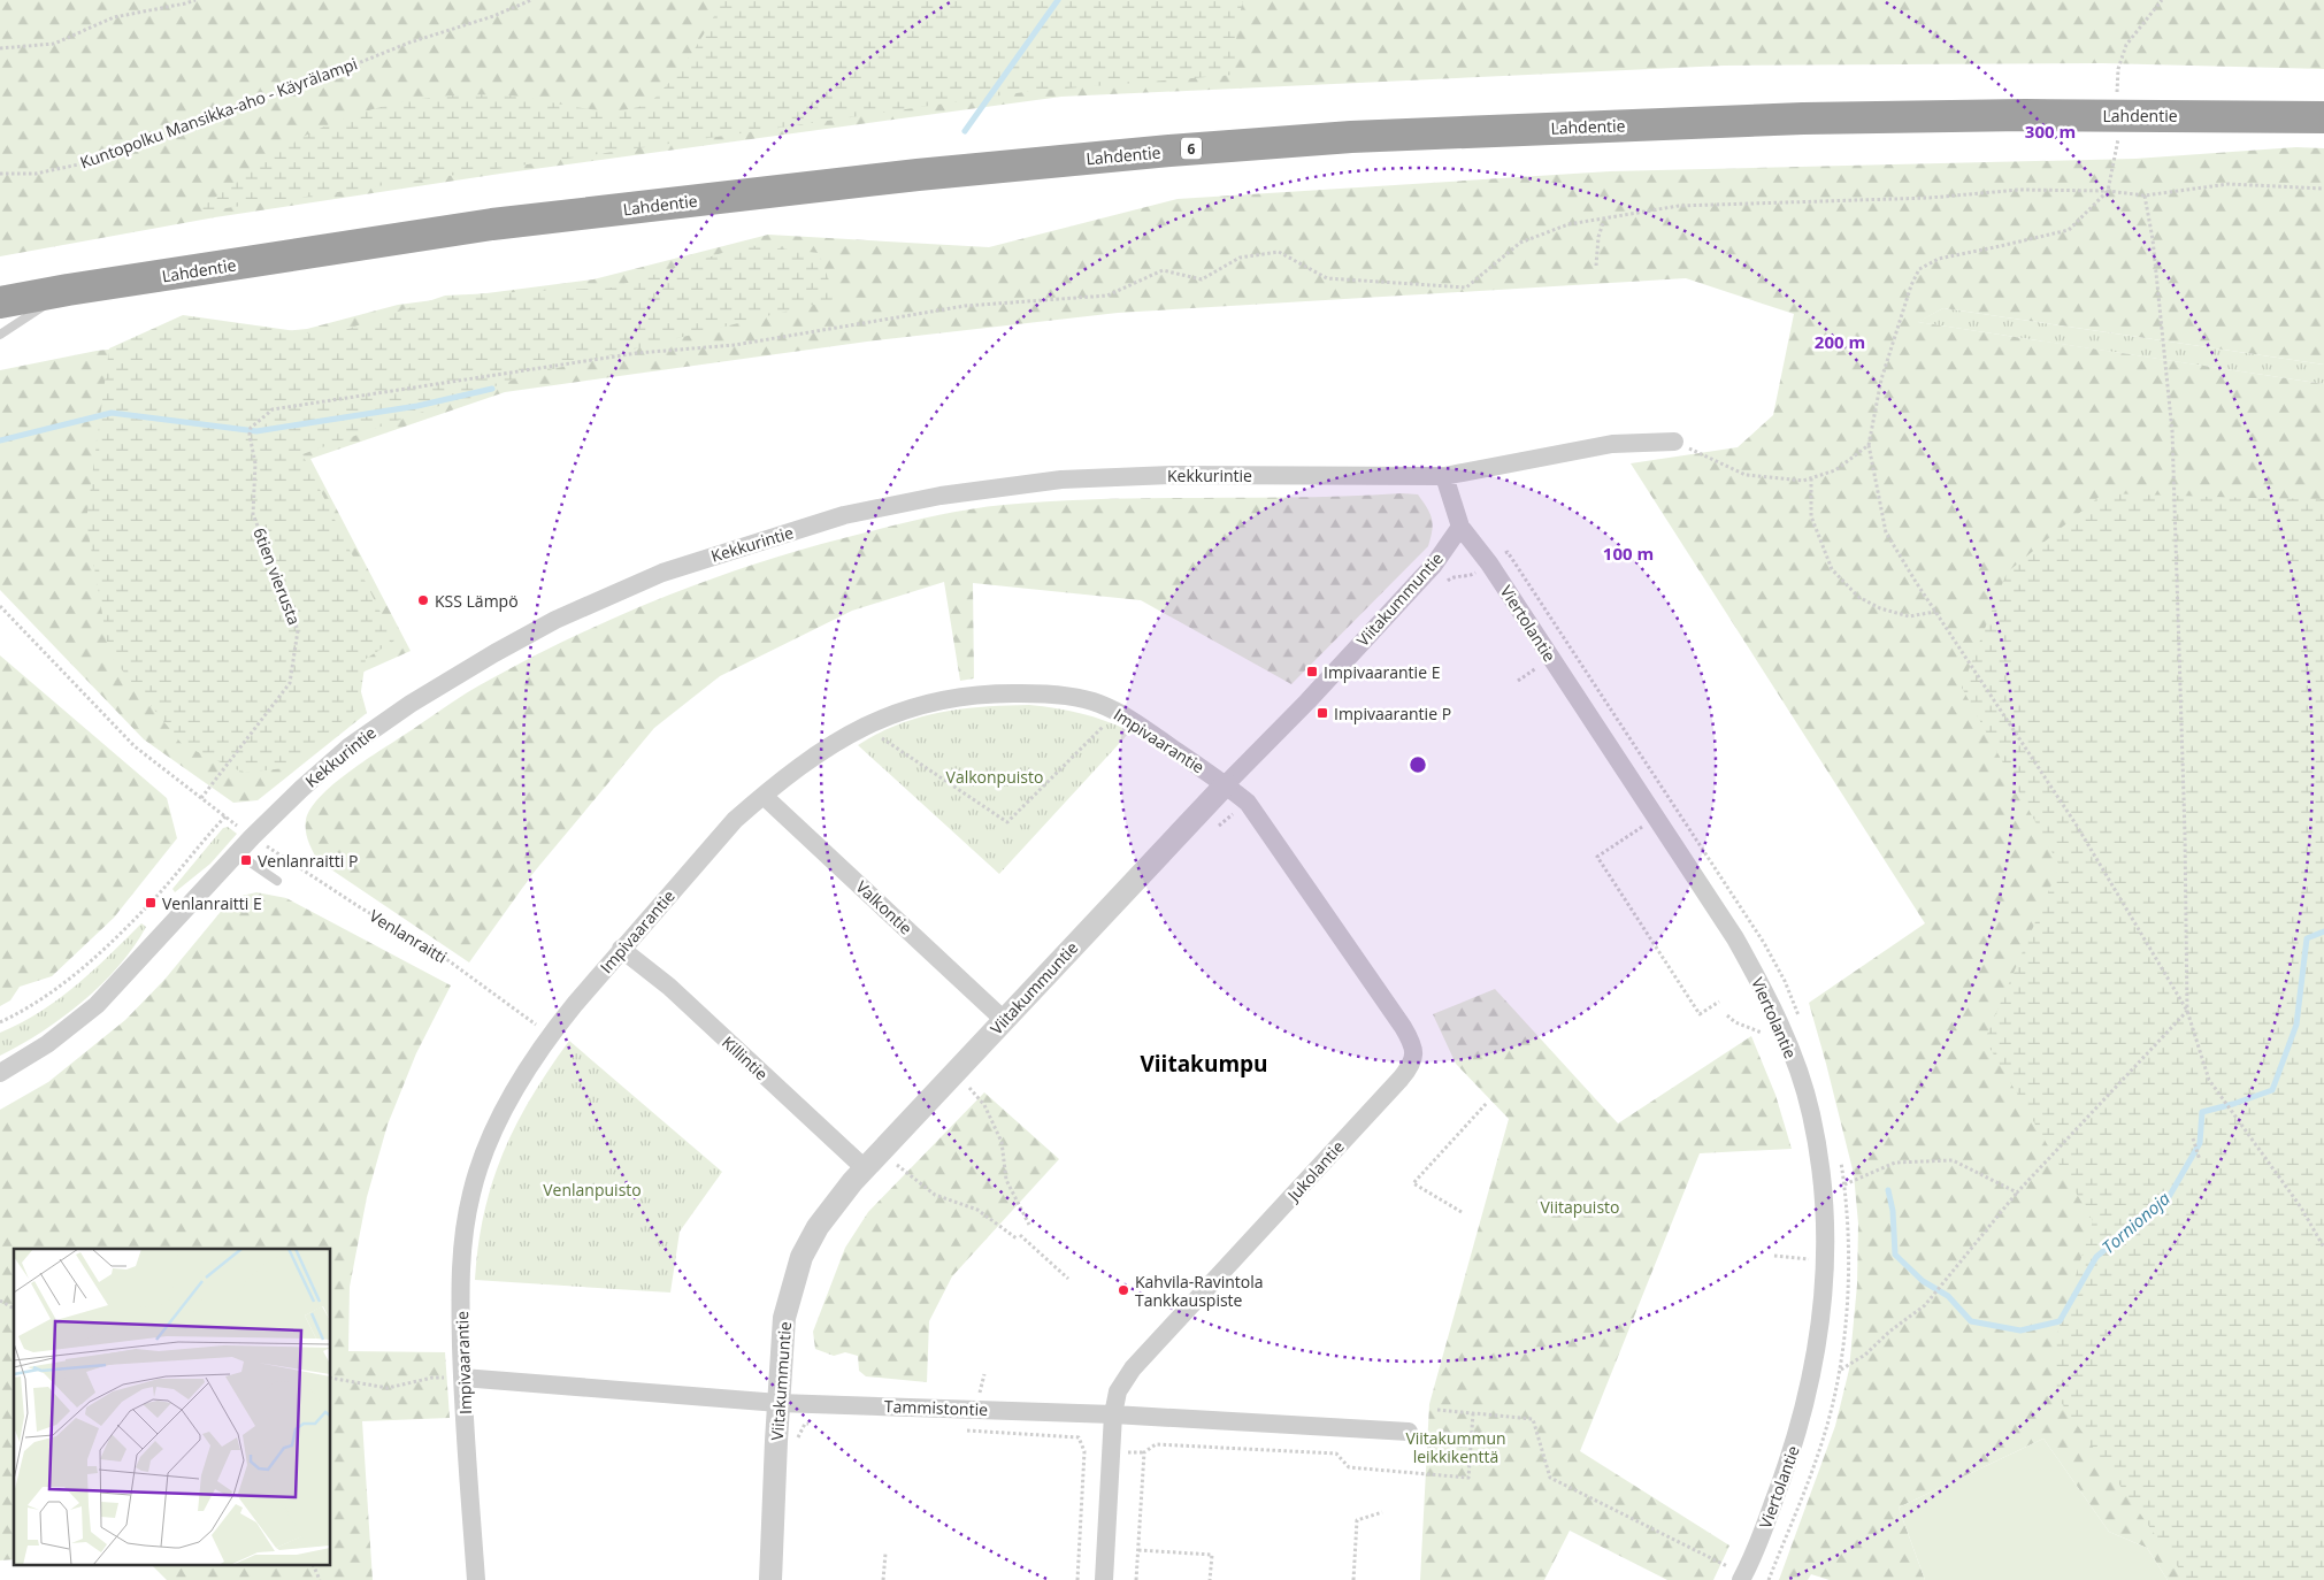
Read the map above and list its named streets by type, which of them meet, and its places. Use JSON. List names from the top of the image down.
{
  "streets": {
    "highway": ["Lahdentie", "6"],
    "street": [
      "Kekkurintie",
      "Viitakummuntie",
      "Viertolantie",
      "Impivaarantie",
      "Valkontie",
      "Killintie",
      "Jukolantie",
      "Tammistontie"
    ],
    "path": ["Kuntopolku Mansikka-aho - Käyrälampi", "6tien vierusta", "Venlanraitti"]
  },
  "crossings": [
    ["Viitakummuntie", "Viertolantie"],
    ["Viitakummuntie", "Impivaarantie"],
    ["Viitakummuntie", "Valkontie"],
    ["Viitakummuntie", "Killintie"],
    ["Viitakummuntie", "Jukolantie"],
    ["Viitakummuntie", "Tammistontie"],
    ["Impivaarantie", "Valkontie"],
    ["Impivaarantie", "Venlanraitti"],
    ["Impivaarantie", "Killintie"],
    ["Impivaarantie", "Jukolantie"],
    ["Impivaarantie", "Tammistontie"],
    ["Jukolantie", "Tammistontie"]
  ],
  "districts": ["Viitakumpu"],
  "water": ["Tornionoja"],
  "parks": [
    "Valkonpuisto",
    "Venlanpuisto",
    "Viitapuisto",
    "Viitakummun leikkikenttä"
  ],
  "places": {
    "other": ["KSS Lämpö", "Kahvila-Ravintola Tankkauspiste"],
    "transit": [
      "Impivaarantie E",
      "Impivaarantie P",
      "Venlanraitti P",
      "Venlanraitti E"
    ]
  },
  "rings": ["300 m", "200 m", "100 m"]
}
